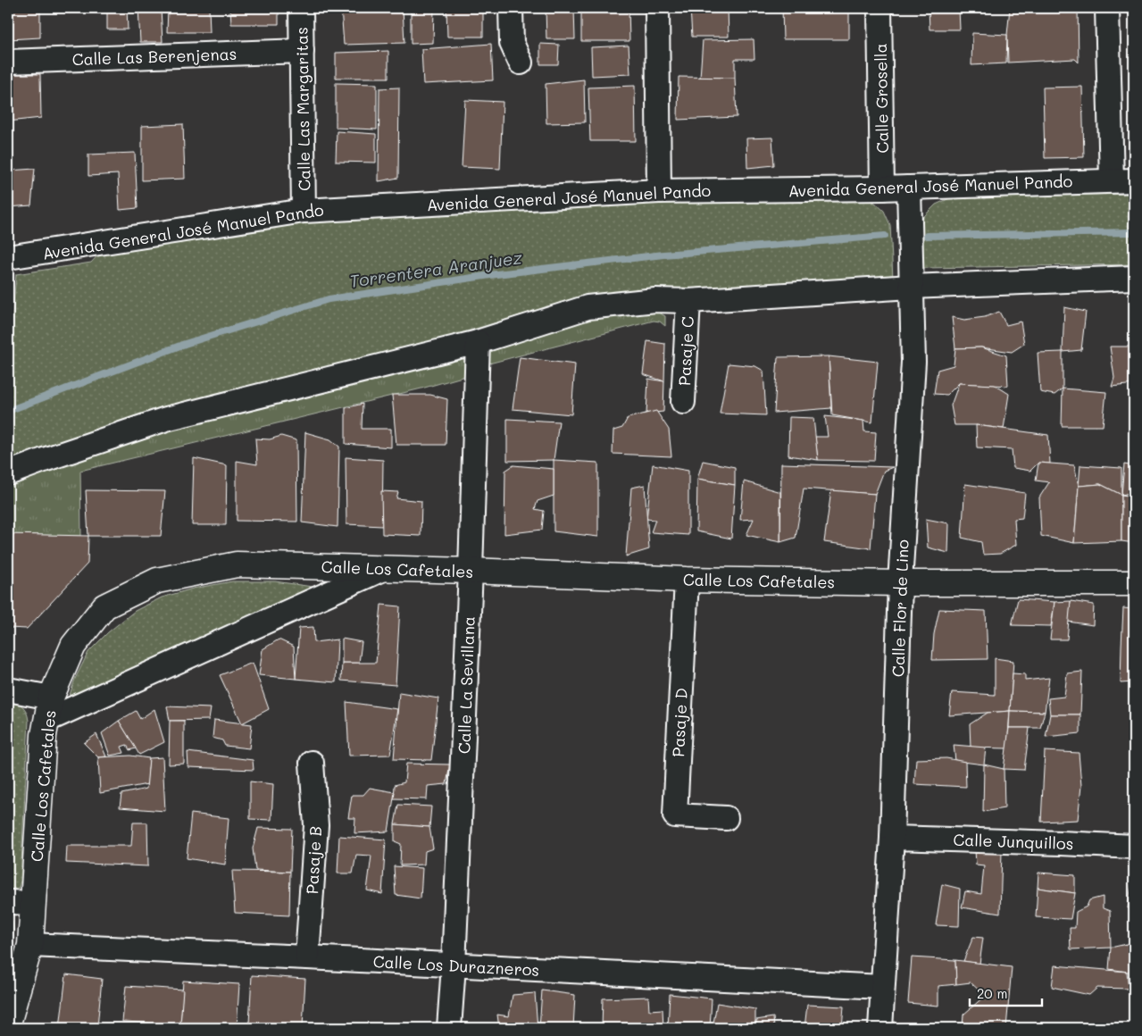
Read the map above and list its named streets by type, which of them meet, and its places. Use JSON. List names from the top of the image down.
{
  "streets": {
    "main road": ["Calle Los Cafetales"],
    "street": [
      "Calle Las Berenjenas",
      "Calle Grosella",
      "Calle Las Margaritas",
      "Avenida General José Manuel Pando",
      "Pasaje C",
      "Calle Flor de Lino",
      "Calle La Sevillana",
      "Pasaje D",
      "Calle Junquillos",
      "Pasaje B",
      "Calle Los Durazneros"
    ]
  },
  "crossings": [
    ["Calle Las Berenjenas", "Calle Las Margaritas"],
    ["Calle Grosella", "Avenida General José Manuel Pando"],
    ["Calle Las Margaritas", "Avenida General José Manuel Pando"],
    ["Avenida General José Manuel Pando", "Calle Flor de Lino"],
    ["Calle Los Cafetales", "Calle Flor de Lino"],
    ["Calle Los Cafetales", "Calle La Sevillana"],
    ["Calle Los Cafetales", "Pasaje D"],
    ["Calle Los Cafetales", "Calle Los Durazneros"],
    ["Calle Flor de Lino", "Calle Junquillos"],
    ["Calle Flor de Lino", "Calle Los Durazneros"],
    ["Calle La Sevillana", "Calle Los Durazneros"],
    ["Pasaje B", "Calle Los Durazneros"]
  ],
  "water": ["Torrentera Aranjuez"],
  "scale_bar": "20 m"
}
